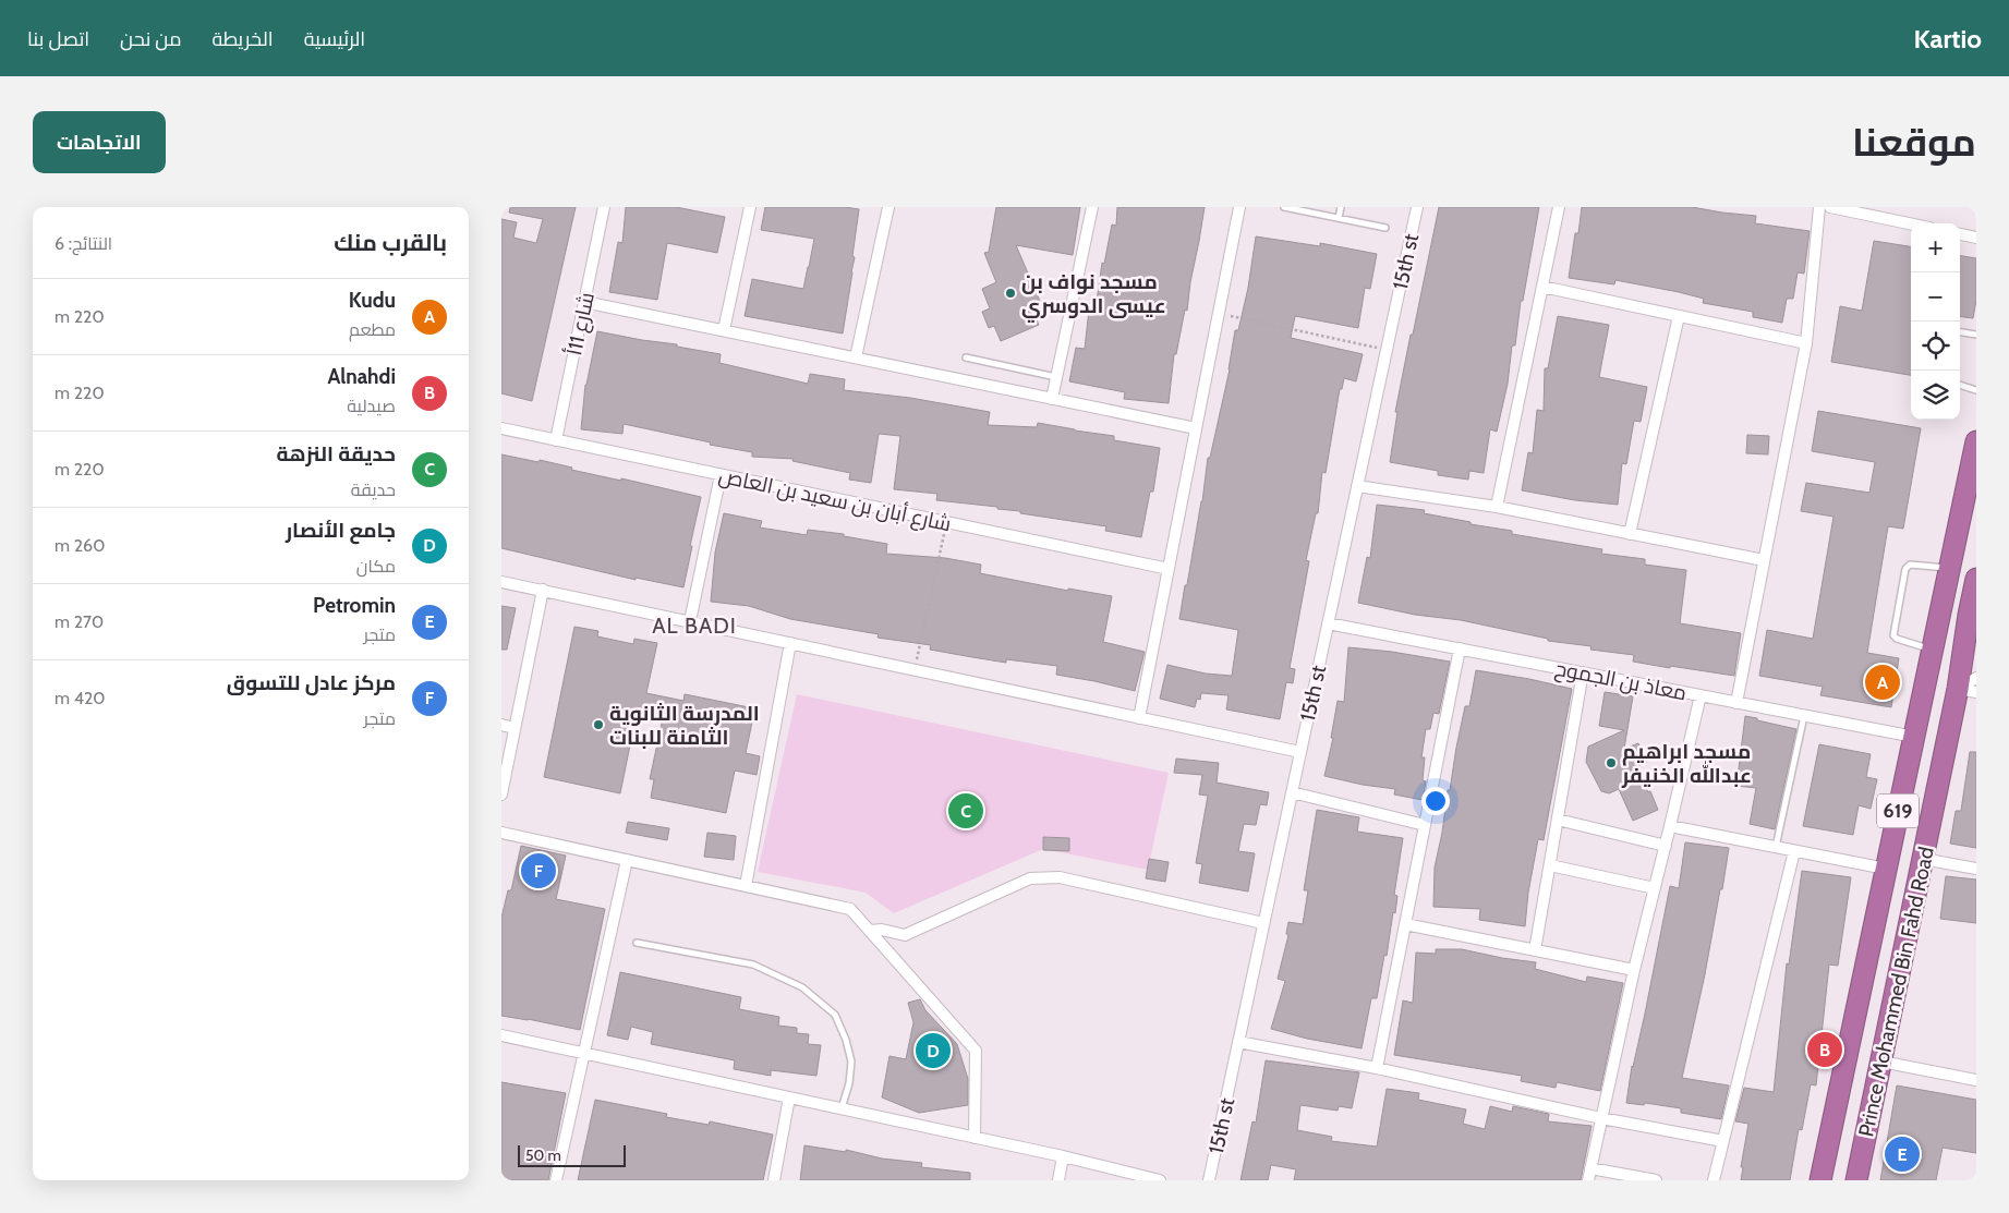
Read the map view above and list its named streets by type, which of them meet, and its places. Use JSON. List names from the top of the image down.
{
  "streets": {
    "highway": ["619", "Prince Mohammed Bin Fahd Road"],
    "street": [
      "15th st",
      "شارع 11أ",
      "شارع أبان بن سعيد بن العاص",
      "معاذ بن الجموح"
    ]
  },
  "crossings": [
    ["15th st", "معاذ بن الجموح"],
    ["شارع 11أ", "شارع أبان بن سعيد بن العاص"],
    ["معاذ بن الجموح", "Prince Mohammed Bin Fahd Road"]
  ],
  "districts": ["AL BADI"],
  "places": ["مسجد نواف بن عيسى الدوسري", "المدرسة الثانوية الثامنة للبنات", "مسجد ابراهيم عبدالله الخنيفر"],
  "scale_bar": "50 m",
  "page": {
    "header": "Kartio",
    "nav": [
      "الرئيسية",
      "الخريطة",
      "من نحن",
      "اتصل بنا"
    ],
    "title": "موقعنا",
    "buttons": "الاتجاهات",
    "heading": ["بالقرب منك", "النتائج: 6"],
    "map_buttons": ["+", "−"],
    "list": [
      {
        "mark": "A",
        "name": "Kudu",
        "note": "مطعم",
        "value": "220 m"
      },
      {
        "mark": "B",
        "name": "Alnahdi",
        "note": "صيدلية",
        "value": "220 m"
      },
      {
        "mark": "C",
        "name": "حديقة النزهة",
        "note": "حديقة",
        "value": "220 m"
      },
      {
        "mark": "D",
        "name": "جامع الأنصار",
        "note": "مكان",
        "value": "260 m"
      },
      {
        "mark": "E",
        "name": "Petromin",
        "note": "متجر",
        "value": "270 m"
      },
      {
        "mark": "F",
        "name": "مركز عادل للتسوق",
        "note": "متجر",
        "value": "420 m"
      }
    ],
    "pins": [
      "A",
      "C",
      "F",
      "B",
      "D",
      "E"
    ],
    "scale": "50 m"
  }
}
